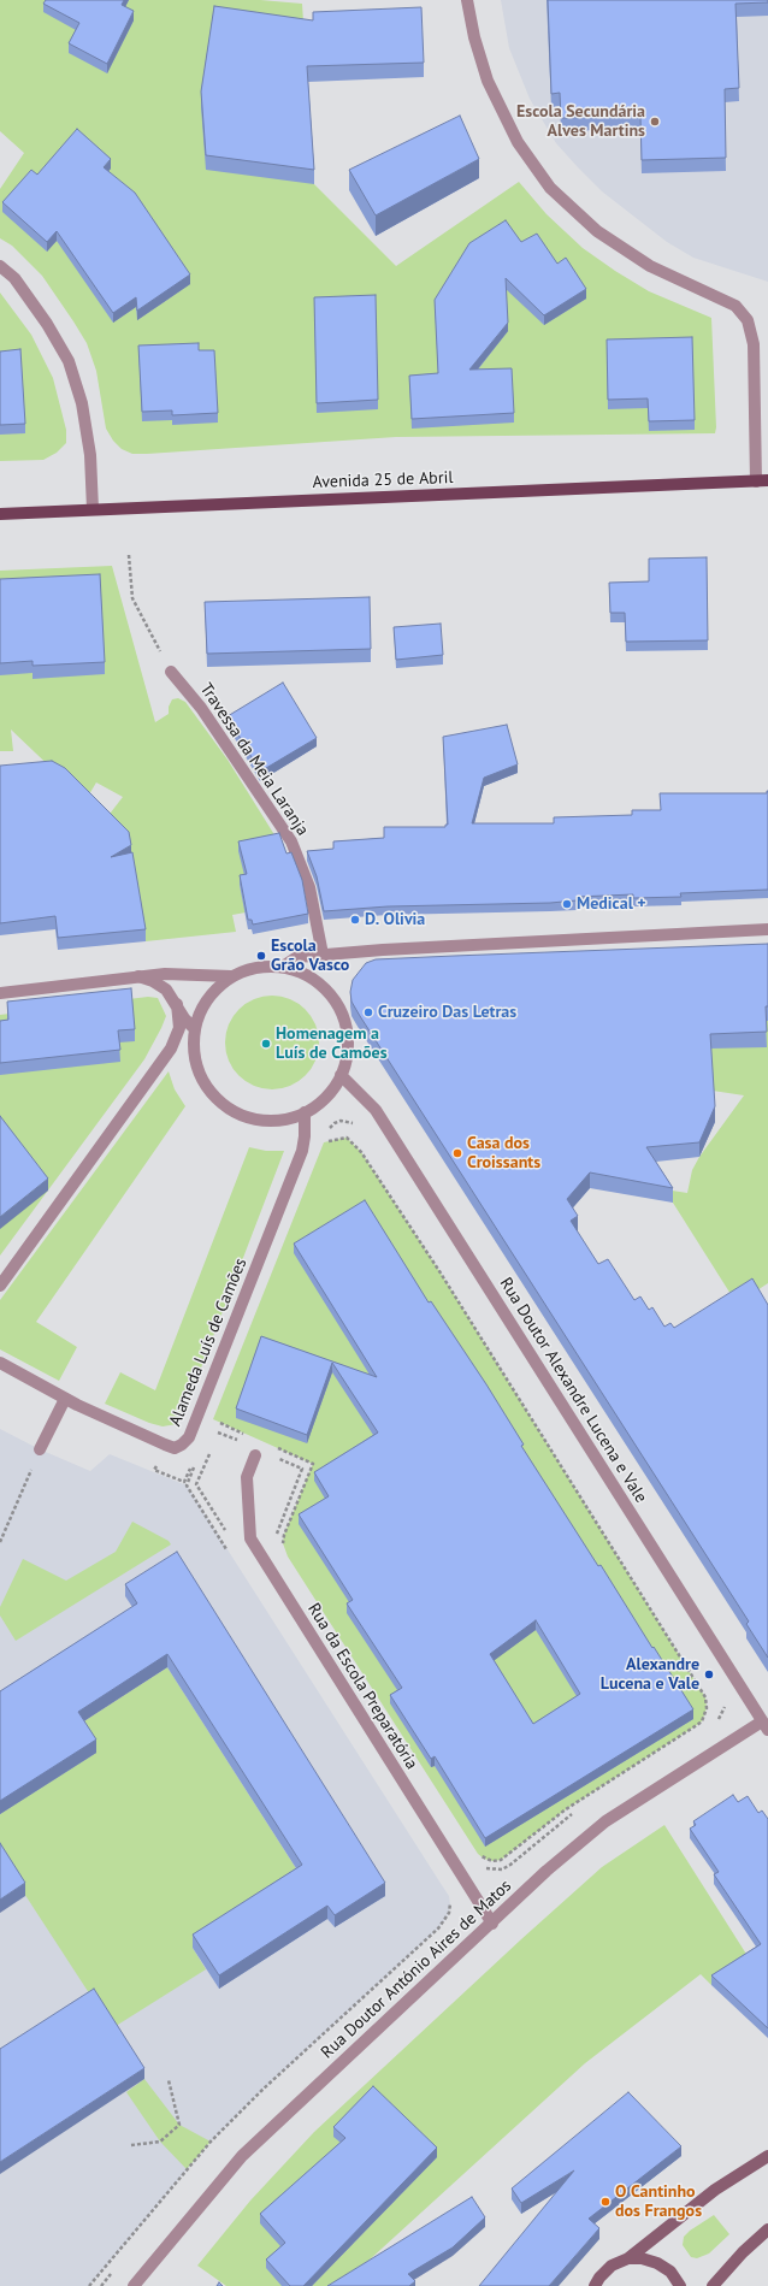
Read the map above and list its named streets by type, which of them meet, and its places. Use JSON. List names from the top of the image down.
{
  "streets": {
    "main road": ["Avenida 25 de Abril"],
    "street": [
      "Travessa da Meia Laranja",
      "Alameda Luís de Camões",
      "Rua Doutor Alexandre Lucena e Vale",
      "Rua da Escola Preparatória",
      "Rua Doutor António Aires de Matos"
    ]
  },
  "crossings": [
    ["Alameda Luís de Camões", "Rua Doutor Alexandre Lucena e Vale"],
    ["Rua Doutor Alexandre Lucena e Vale", "Rua Doutor António Aires de Matos"],
    ["Rua da Escola Preparatória", "Rua Doutor António Aires de Matos"]
  ],
  "places": [
    "Escola Secundária Alves Martins",
    "Medical +",
    "D. Olivia",
    "Escola Grão Vasco",
    "Cruzeiro Das Letras",
    "Homenagem a Luís de Camões",
    "Casa dos Croissants",
    "Alexandre Lucena e Vale",
    "O Cantinho dos Frangos"
  ]
}
